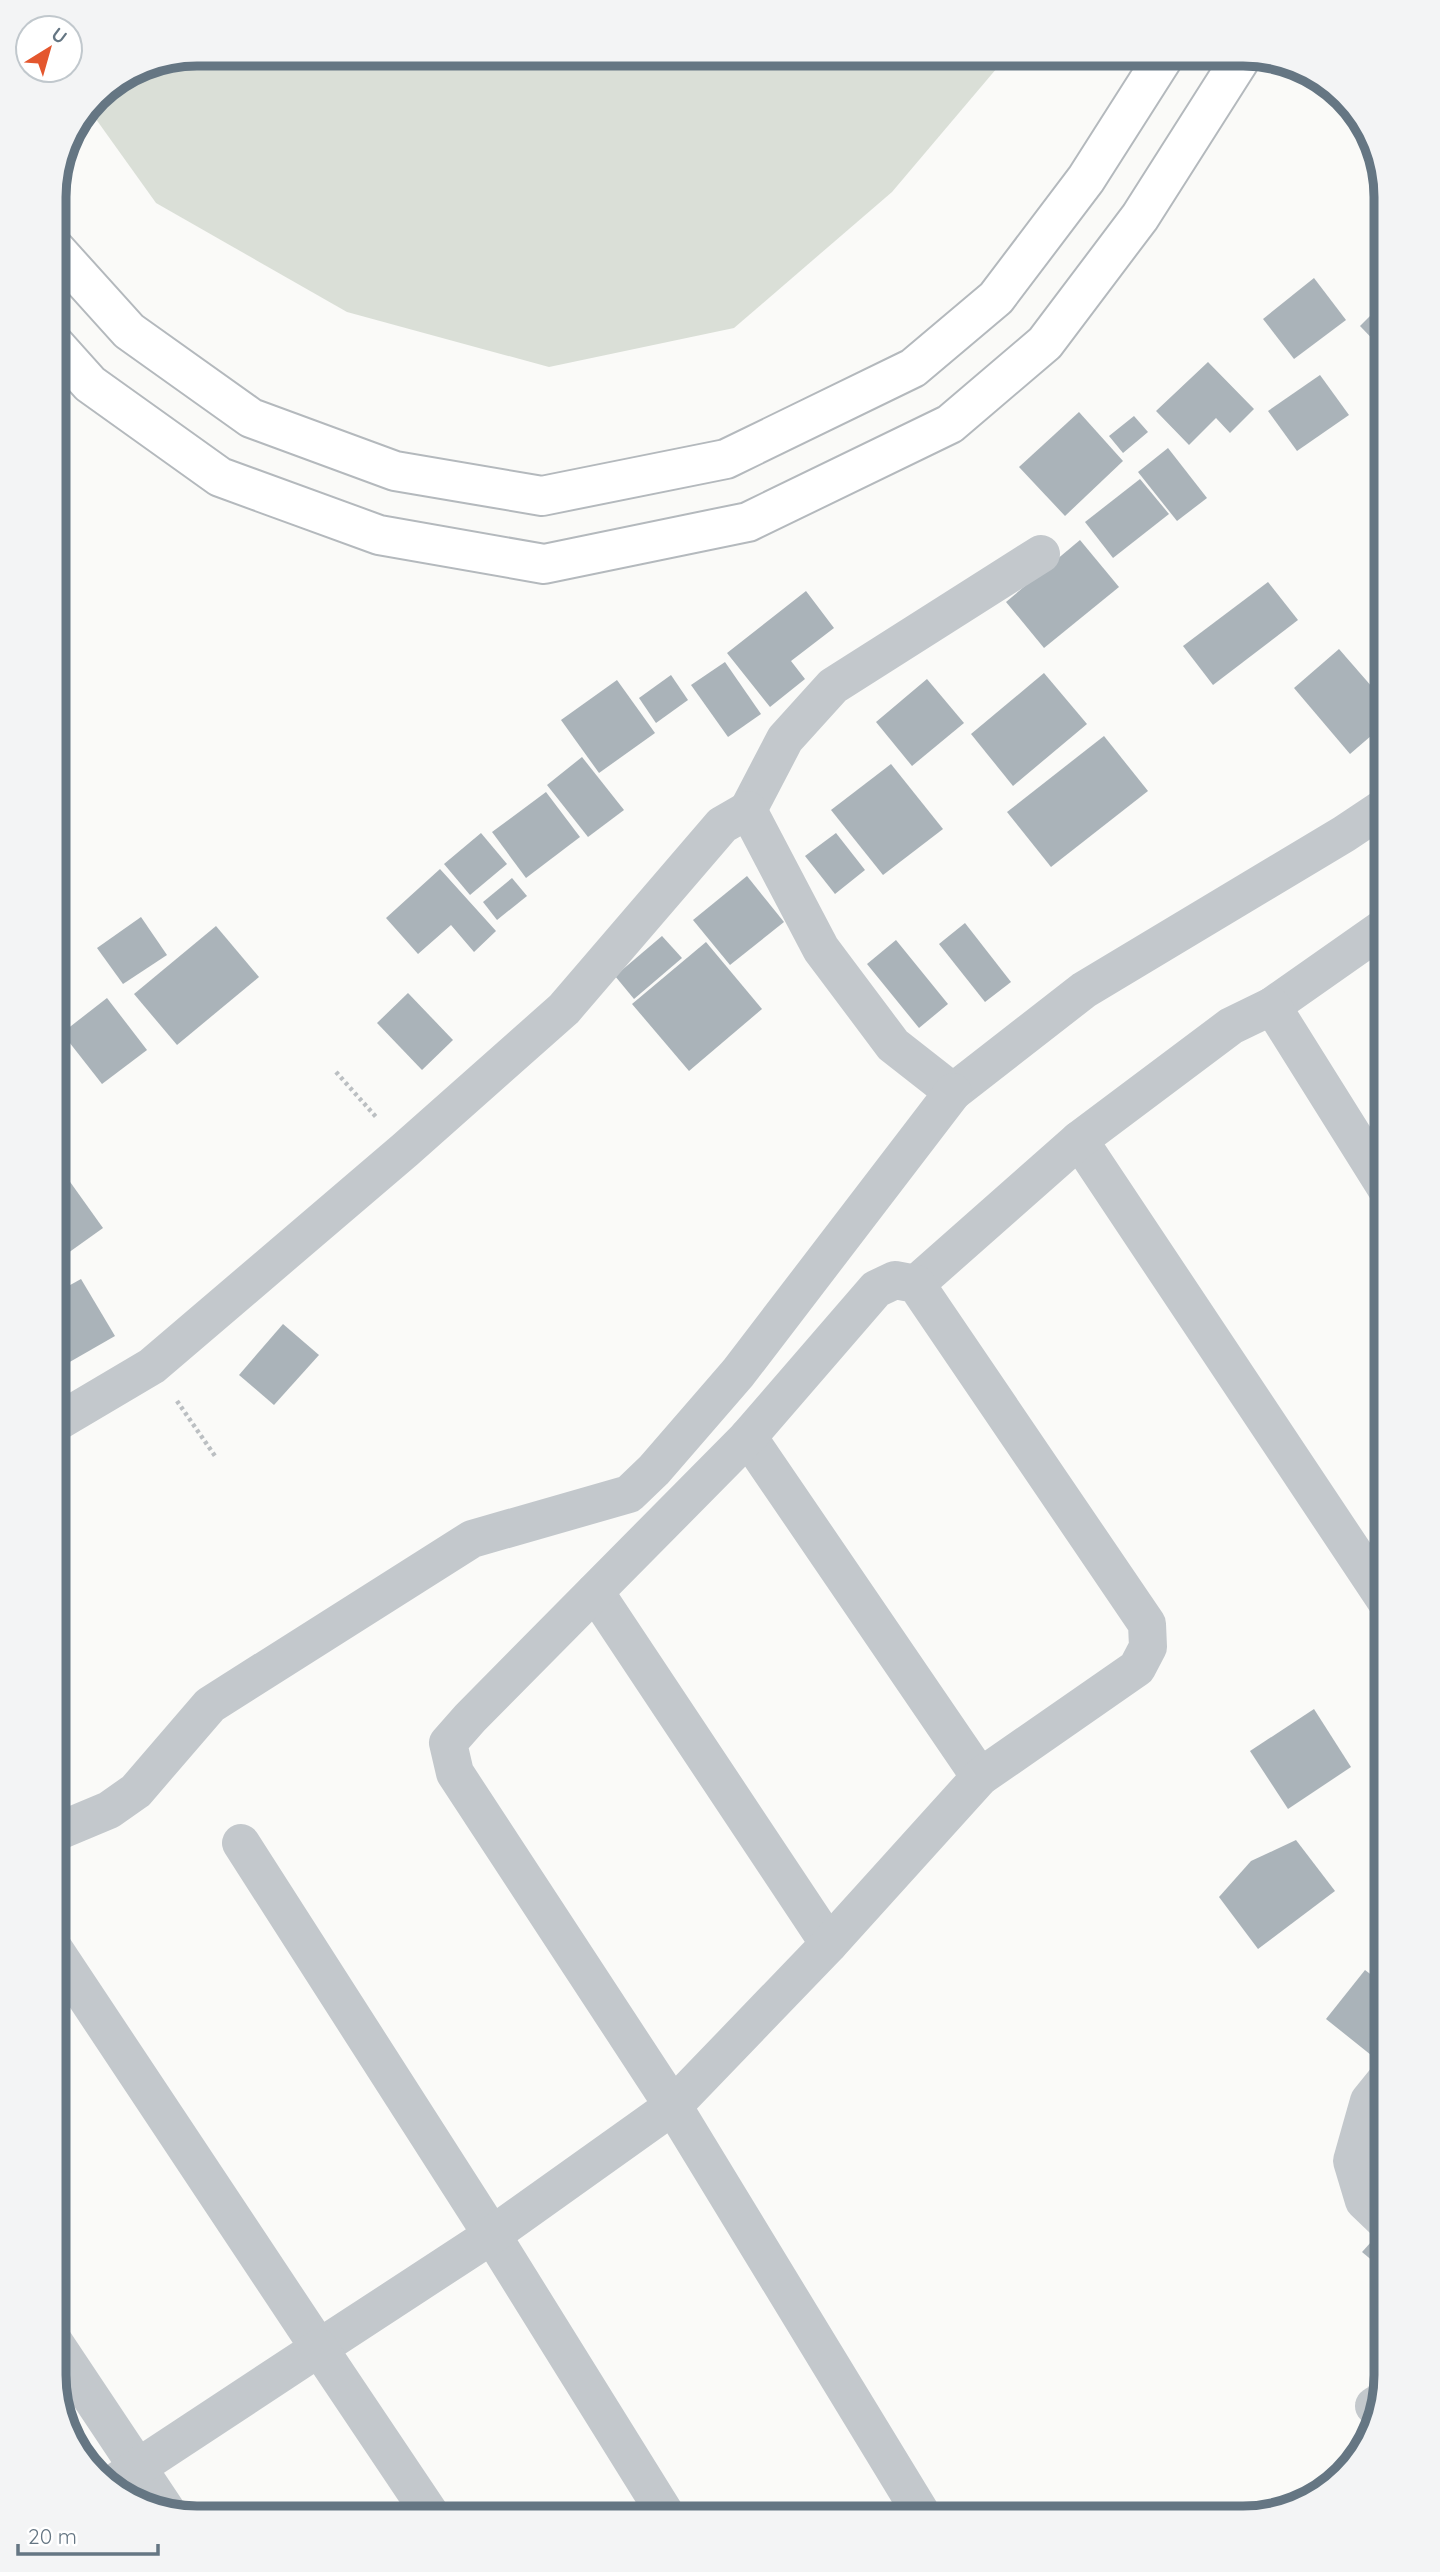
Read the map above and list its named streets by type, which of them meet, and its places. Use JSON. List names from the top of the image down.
{
  "scale_bar": "20 m",
  "north": "top right"
}
